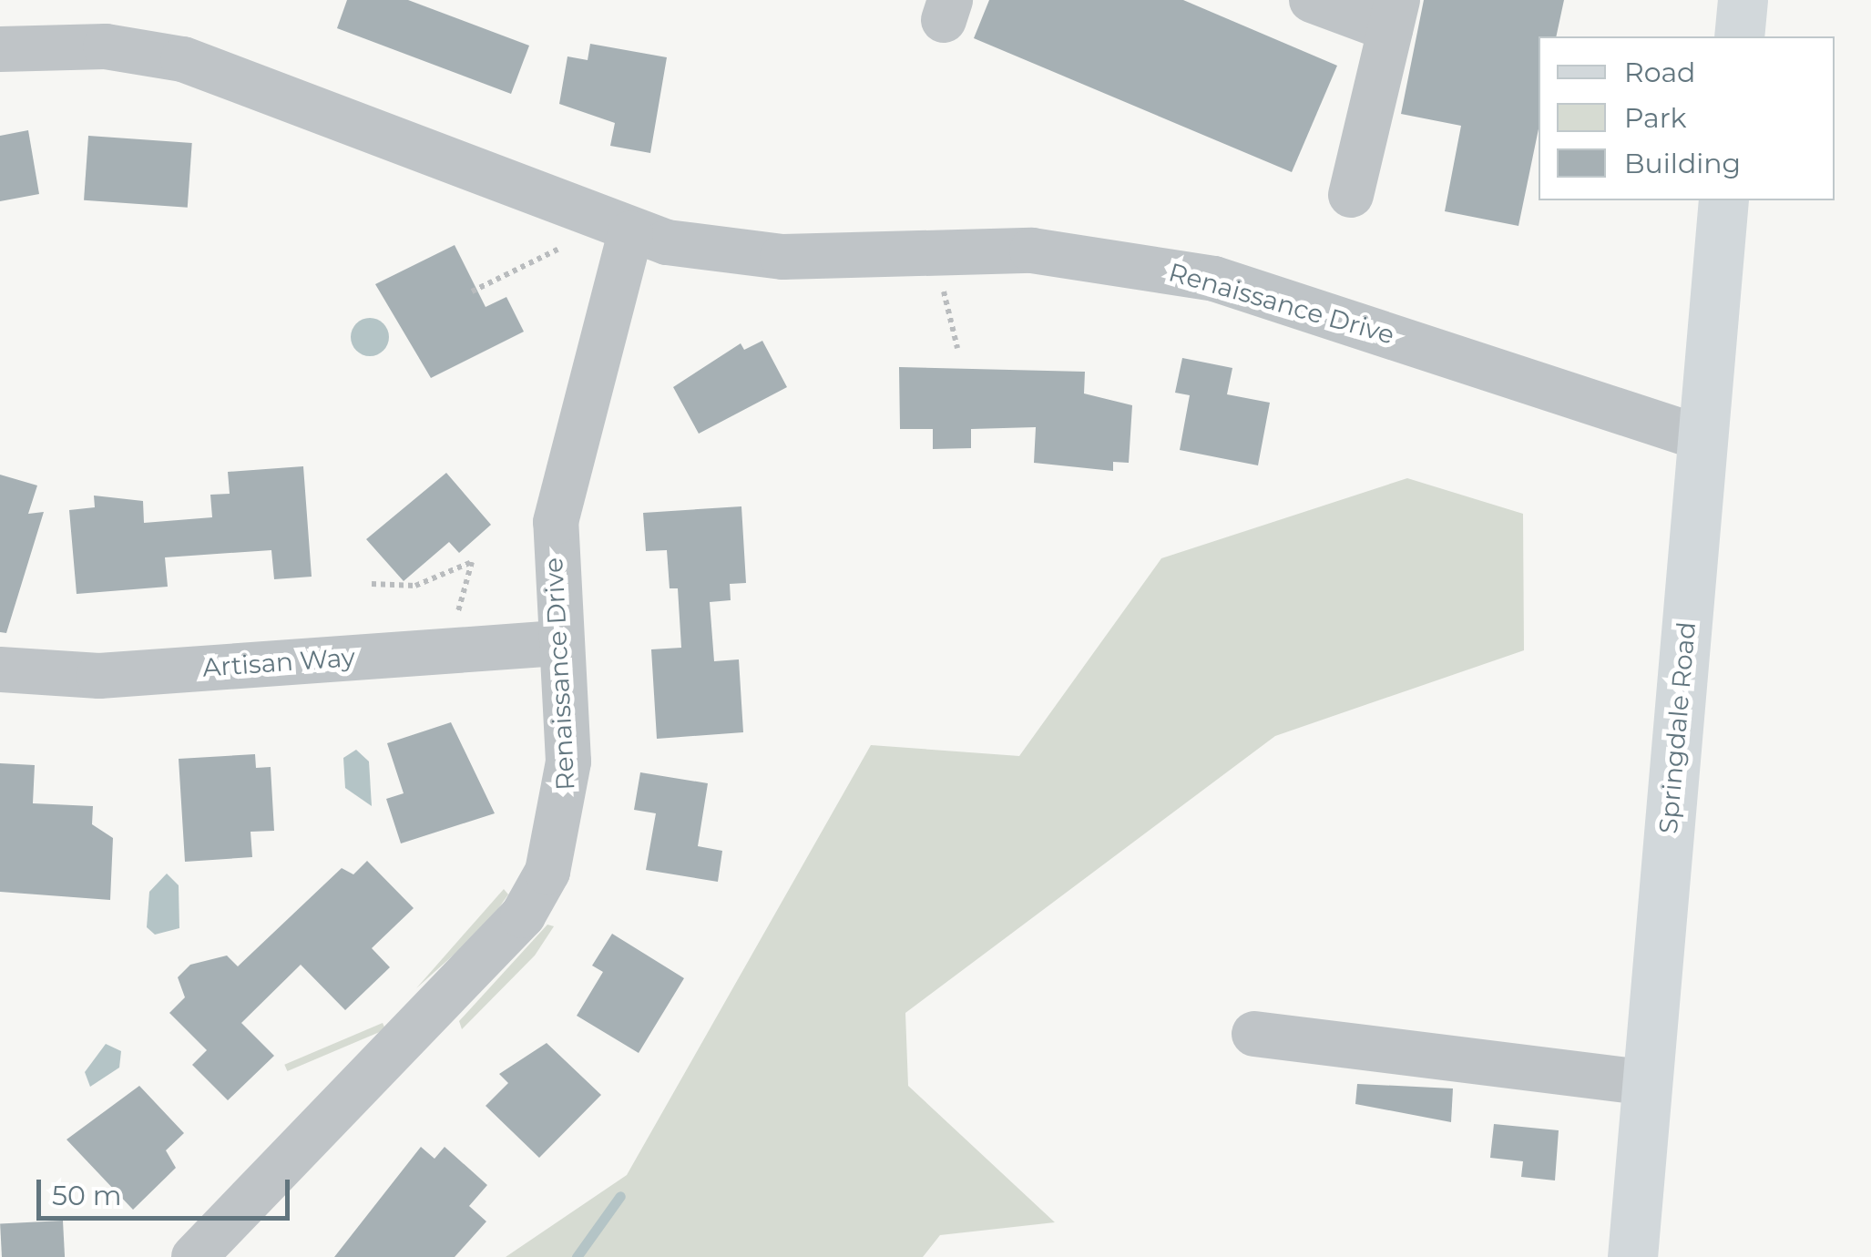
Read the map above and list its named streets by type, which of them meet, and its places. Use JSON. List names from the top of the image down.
{
  "streets": {
    "main road": ["Springdale Road"],
    "street": ["Renaissance Drive", "Artisan Way"]
  },
  "crossings": [
    ["Renaissance Drive", "Artisan Way"],
    ["Renaissance Drive", "Springdale Road"]
  ],
  "legend": ["Road", "Park", "Building"],
  "scale_bar": "50 m"
}
